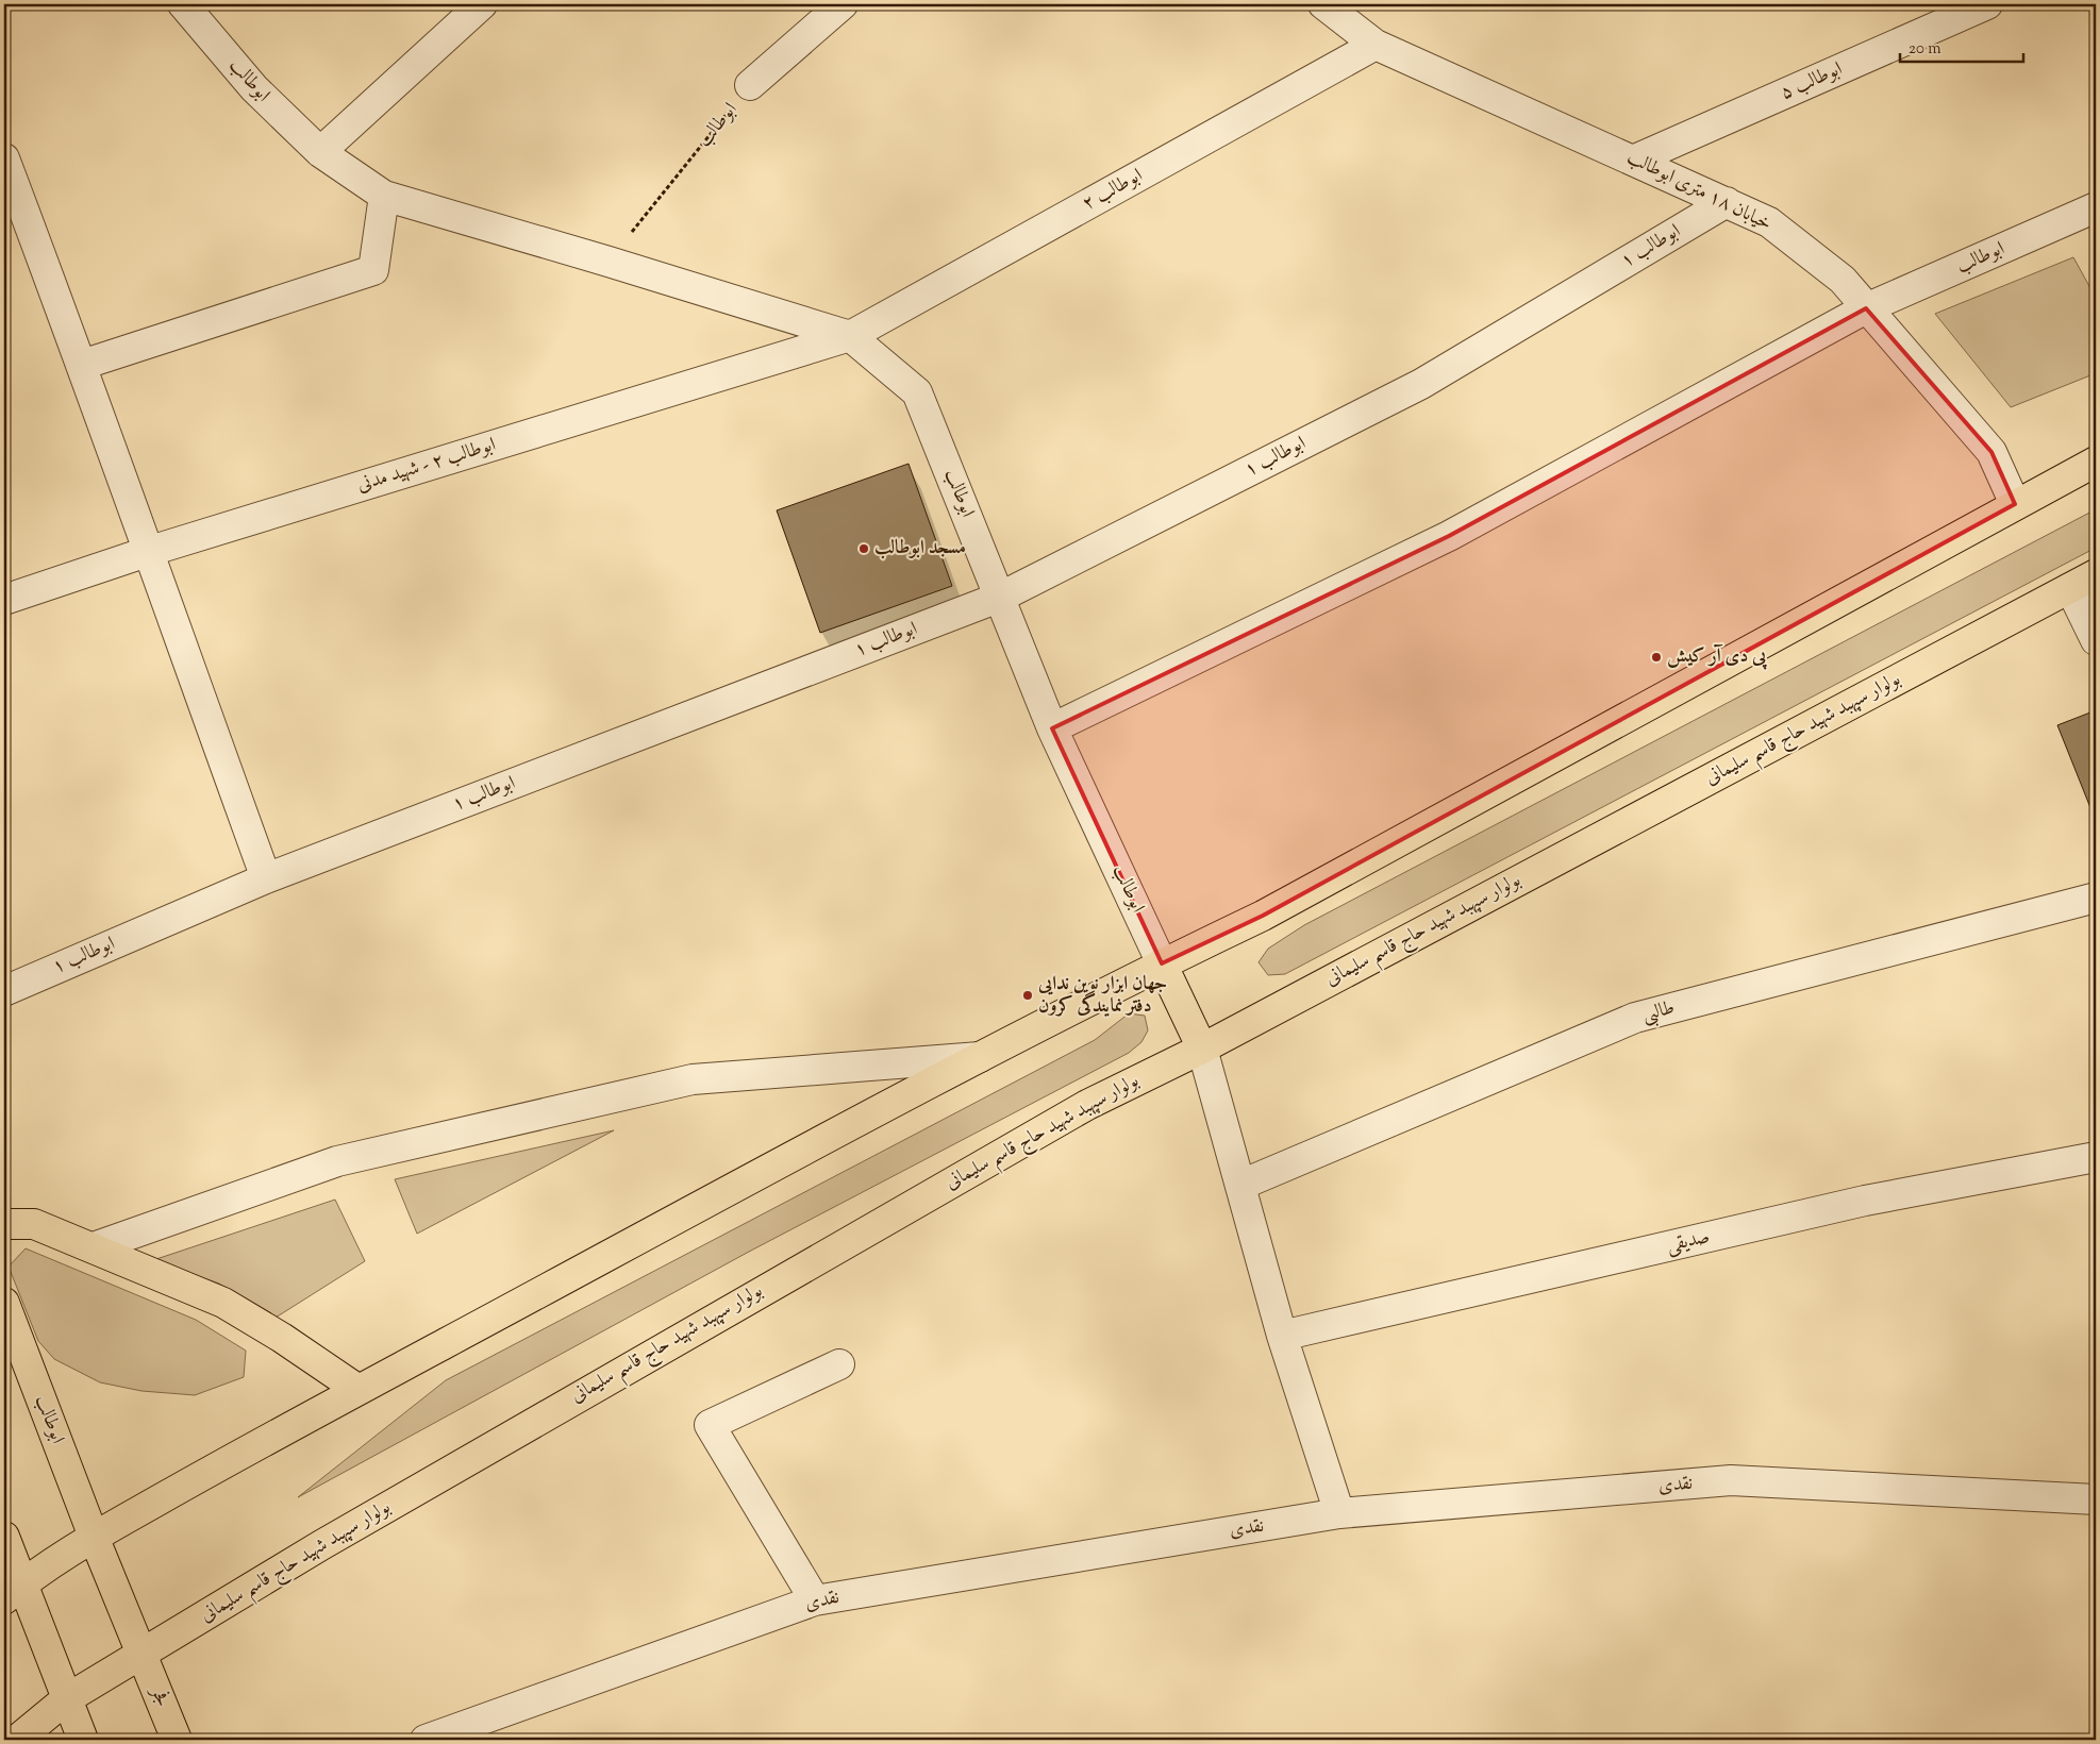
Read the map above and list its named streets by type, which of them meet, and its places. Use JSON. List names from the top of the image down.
{
  "streets": {
    "main road": ["ابوطالب", "بولوار سپهبد شهید حاج قاسم سلیمانی", "فجر"],
    "street": [
      "ابوطالب ۵",
      "ابوطالب ۲",
      "خیابان ۱۸ متری ابوطالب",
      "ابوطالب ۱",
      "ابوطالب ۲ - شهید مدنی",
      "طالبی",
      "صدیقی",
      "نقدی"
    ]
  },
  "crossings": [
    ["ابوطالب", "ابوطالب ۲"],
    ["ابوطالب", "خیابان ۱۸ متری ابوطالب"],
    ["ابوطالب", "ابوطالب ۱"],
    ["ابوطالب", "ابوطالب ۲ - شهید مدنی"],
    ["ابوطالب", "بولوار سپهبد شهید حاج قاسم سلیمانی"],
    ["ابوطالب", "فجر"],
    ["ابوطالب ۵", "خیابان ۱۸ متری ابوطالب"],
    ["ابوطالب ۲", "خیابان ۱۸ متری ابوطالب"],
    ["ابوطالب ۲", "ابوطالب ۲ - شهید مدنی"],
    ["خیابان ۱۸ متری ابوطالب", "ابوطالب ۱"],
    ["بولوار سپهبد شهید حاج قاسم سلیمانی", "فجر"]
  ],
  "places": ["مسجد ابوطالب", "پی دی آر کیش", "جهان ابزار نوین ندایی دفتر نمایندگی کرون"],
  "scale_bar": "20 m"
}
